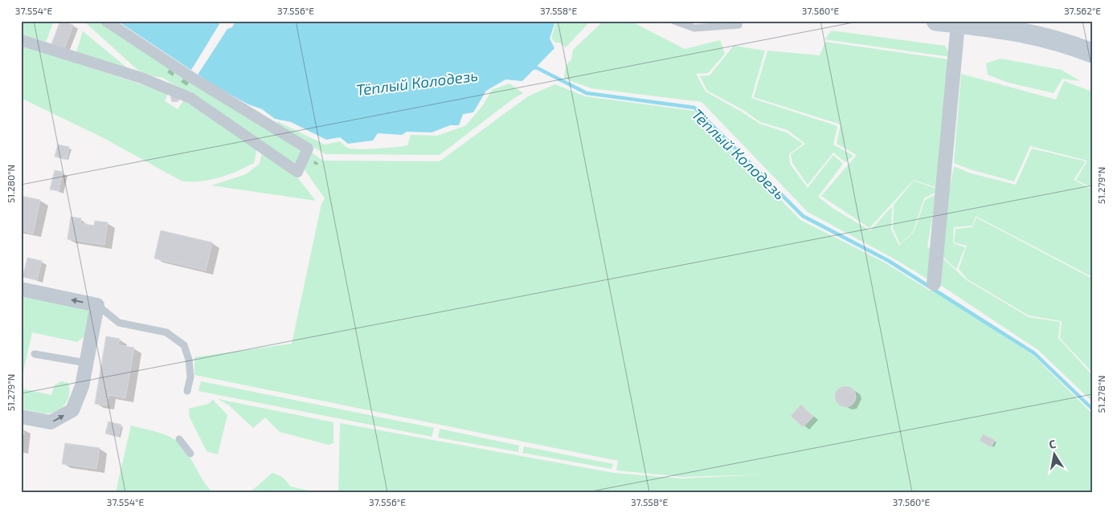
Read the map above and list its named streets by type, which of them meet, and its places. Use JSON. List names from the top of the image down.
{
  "water": ["Тёплый Колодезь"],
  "north": "top",
  "coordinates": [
    "37.554°E",
    "37.556°E",
    "37.558°E",
    "37.560°E",
    "37.562°E",
    "51.280°N",
    "51.279°N",
    "51.278°N"
  ]
}
